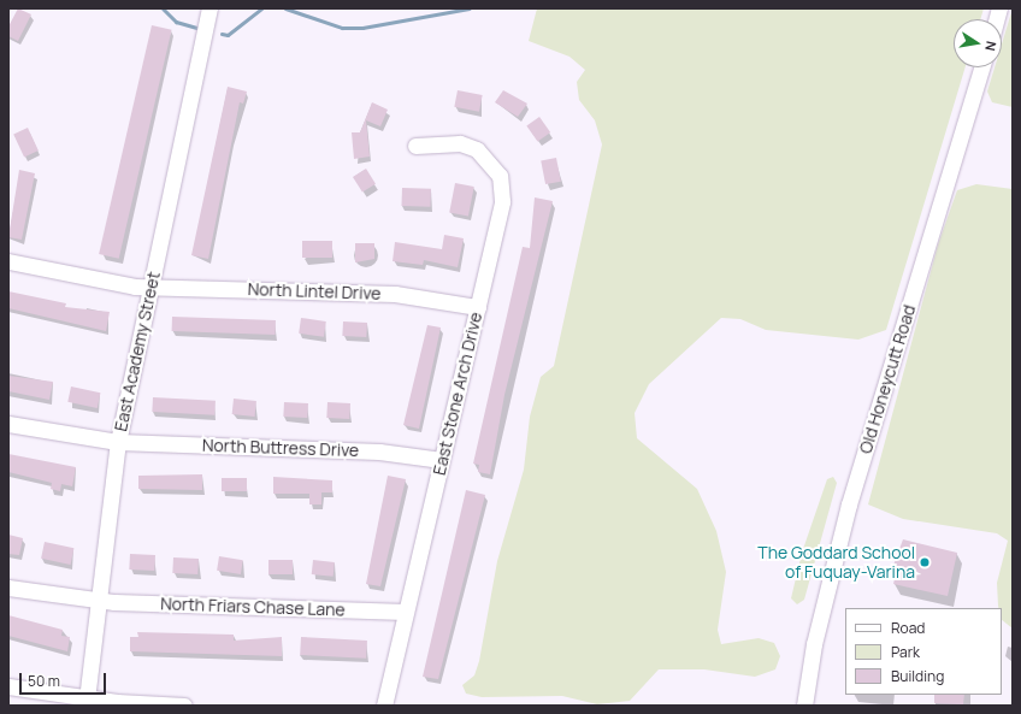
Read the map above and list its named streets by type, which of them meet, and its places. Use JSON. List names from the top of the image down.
{
  "streets": {
    "street": [
      "North Lintel Drive",
      "East Academy Street",
      "Old Honeycutt Road",
      "East Stone Arch Drive",
      "North Buttress Drive",
      "North Friars Chase Lane"
    ]
  },
  "crossings": [
    ["North Lintel Drive", "East Academy Street"],
    ["North Lintel Drive", "East Stone Arch Drive"],
    ["East Academy Street", "North Buttress Drive"],
    ["East Academy Street", "North Friars Chase Lane"],
    ["East Stone Arch Drive", "North Buttress Drive"],
    ["East Stone Arch Drive", "North Friars Chase Lane"]
  ],
  "places": ["The Goddard School of Fuquay-Varina"],
  "legend": ["Road", "Park", "Building"],
  "scale_bar": "50 m",
  "north": "right"
}
